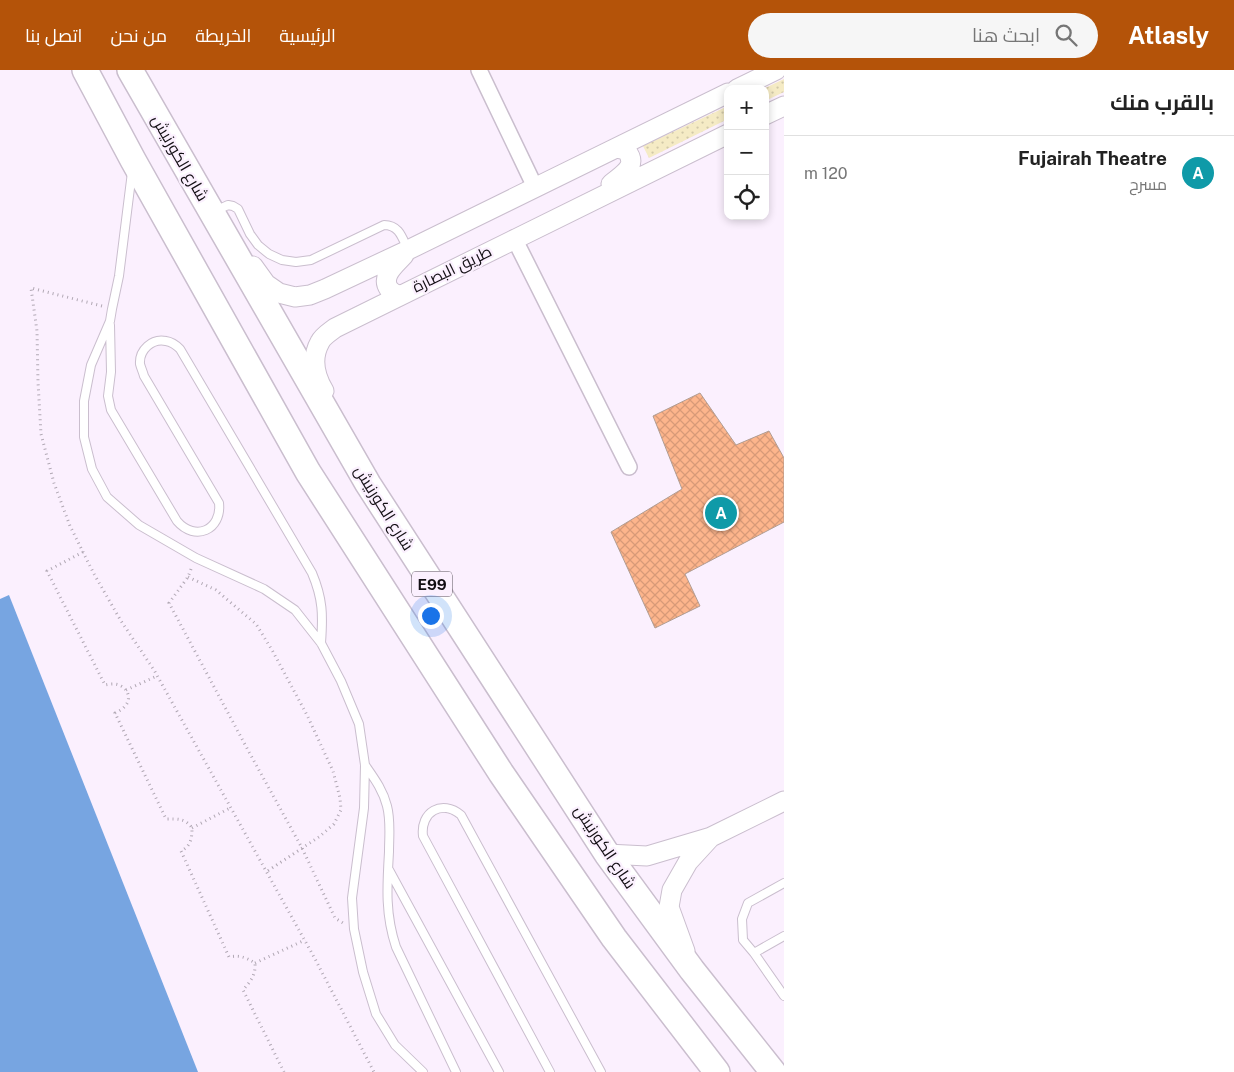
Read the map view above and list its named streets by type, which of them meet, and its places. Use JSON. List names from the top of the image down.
{
  "streets": {
    "highway": ["شارع الكورنيش", "E99"],
    "street": ["طريق البصارة"]
  },
  "crossings": [
    ["شارع الكورنيش", "طريق البصارة"]
  ],
  "page": {
    "header": "Atlasly",
    "search": "ابحث هنا",
    "nav": [
      "الرئيسية",
      "الخريطة",
      "من نحن",
      "اتصل بنا"
    ],
    "heading": "بالقرب منك",
    "map_buttons": ["+", "−"],
    "list": [
      {
        "mark": "A",
        "name": "Fujairah Theatre",
        "note": "مسرح",
        "value": "120 m"
      }
    ],
    "pins": "A"
  }
}
